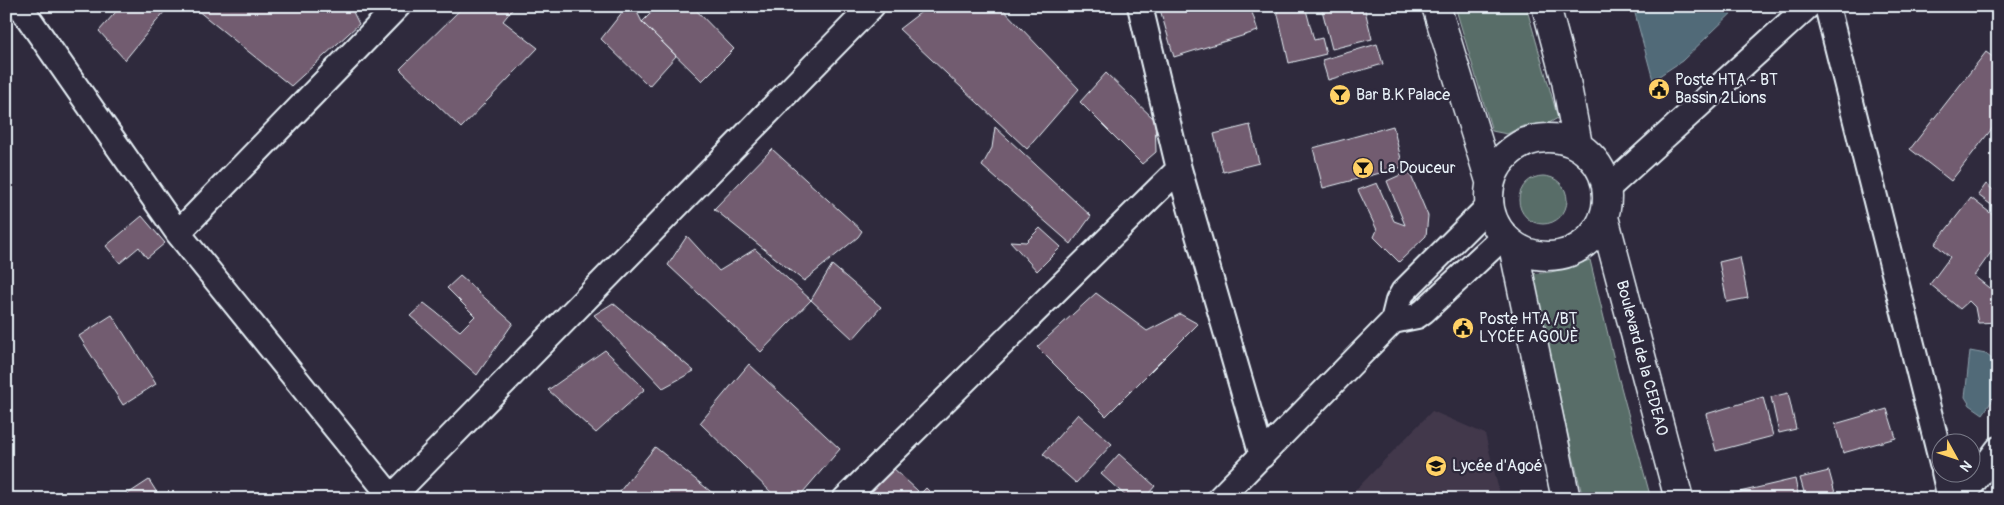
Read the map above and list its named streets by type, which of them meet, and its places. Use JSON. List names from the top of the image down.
{
  "streets": {
    "main road": ["Boulevard de la CEDEAO"]
  },
  "places": {
    "public building": ["Poste HTA - BT Bassin 2Lions", "Poste HTA /BT LYCÉE AGOUÈ"],
    "bar": ["Bar B.K Palace", "La Douceur"],
    "school or university": ["Lycée d'Agoé"]
  },
  "north": "bottom right"
}
